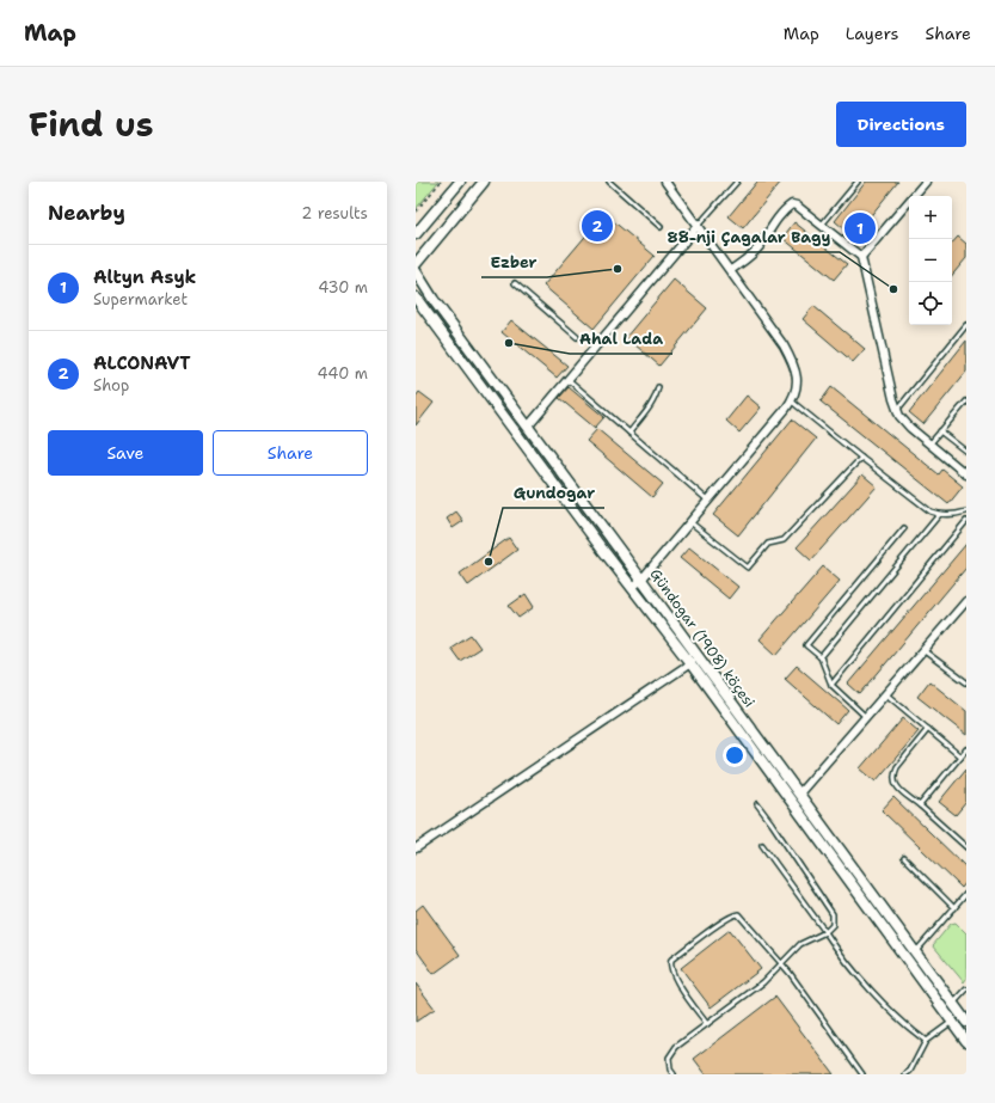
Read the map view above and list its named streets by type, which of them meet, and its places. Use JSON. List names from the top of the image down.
{
  "streets": {
    "main road": ["Gündogar (1908) köçesi"]
  },
  "places": [
    "Ezber",
    "88-nji Çagalar Bagy",
    "Ahal Lada",
    "Gundogar"
  ],
  "page": {
    "header": "Map",
    "nav": ["Map", "Layers", "Share"],
    "title": "Find us",
    "buttons": [
      "Directions",
      ["Save", "Share"]
    ],
    "heading": ["Nearby", "2 results"],
    "map_buttons": ["+", "−"],
    "pins": ["2", "1"],
    "list": [
      {
        "mark": "1",
        "name": "Altyn Asyk",
        "note": "Supermarket",
        "value": "430 m"
      },
      {
        "mark": "2",
        "name": "ALCONAVT",
        "note": "Shop",
        "value": "440 m"
      }
    ]
  }
}
